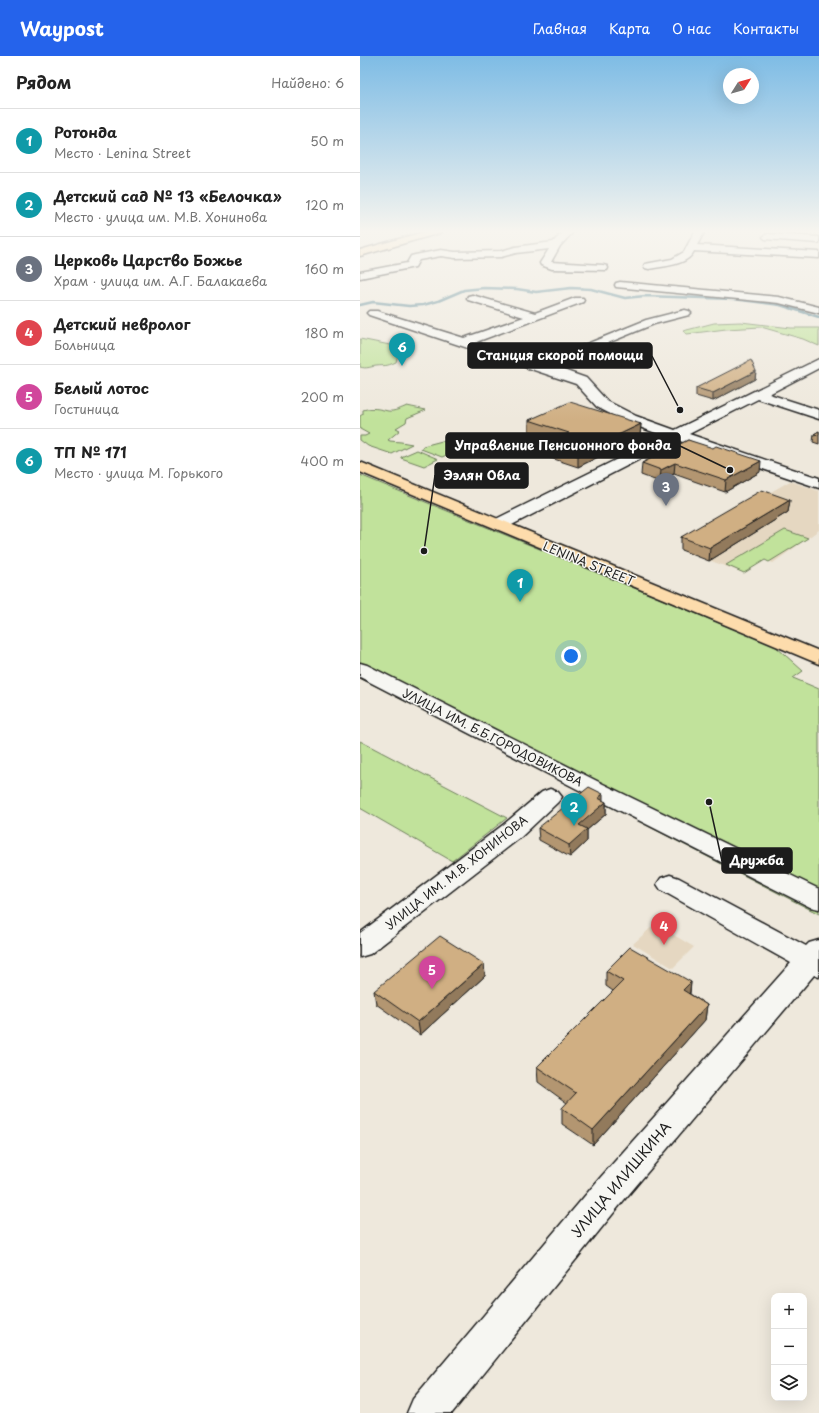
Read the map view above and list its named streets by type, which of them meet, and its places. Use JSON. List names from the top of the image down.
{
  "streets": {
    "main road": ["LENINA STREET"],
    "street": ["УЛИЦА ИМ. Б.Б.ГОРОДОВИКОВА", "УЛИЦА ИМ. М.В. ХОНИНОВА", "УЛИЦА ИЛИШКИНА"]
  },
  "places": [
    "Станция скорой помощи",
    "Управление Пенсионного фонда",
    "Ээлян Овла",
    "Дружба"
  ],
  "north": "top right",
  "page": {
    "header": "Waypost",
    "nav": [
      "Главная",
      "Карта",
      "О нас",
      "Контакты"
    ],
    "heading": ["Рядом", "Найдено: 6"],
    "list": [
      {
        "mark": "1",
        "name": "Ротонда",
        "note": "Место · Lenina Street",
        "value": "50 m"
      },
      {
        "mark": "2",
        "name": "Детский сад № 13 «Белочка»",
        "note": "Место · улица им. М.В. Хонинова",
        "value": "120 m"
      },
      {
        "mark": "3",
        "name": "Церковь Царство Божье",
        "note": "Храм · улица им. А.Г. Балакаева",
        "value": "160 m"
      },
      {
        "mark": "4",
        "name": "Детский невролог",
        "note": "Больница",
        "value": "180 m"
      },
      {
        "mark": "5",
        "name": "Белый лотос",
        "note": "Гостиница",
        "value": "200 m"
      },
      {
        "mark": "6",
        "name": "ТП № 171",
        "note": "Место · улица М. Горького",
        "value": "400 m"
      }
    ],
    "pins": [
      "6",
      "3",
      "1",
      "2",
      "4",
      "5"
    ],
    "map_buttons": ["+", "−"]
  }
}
